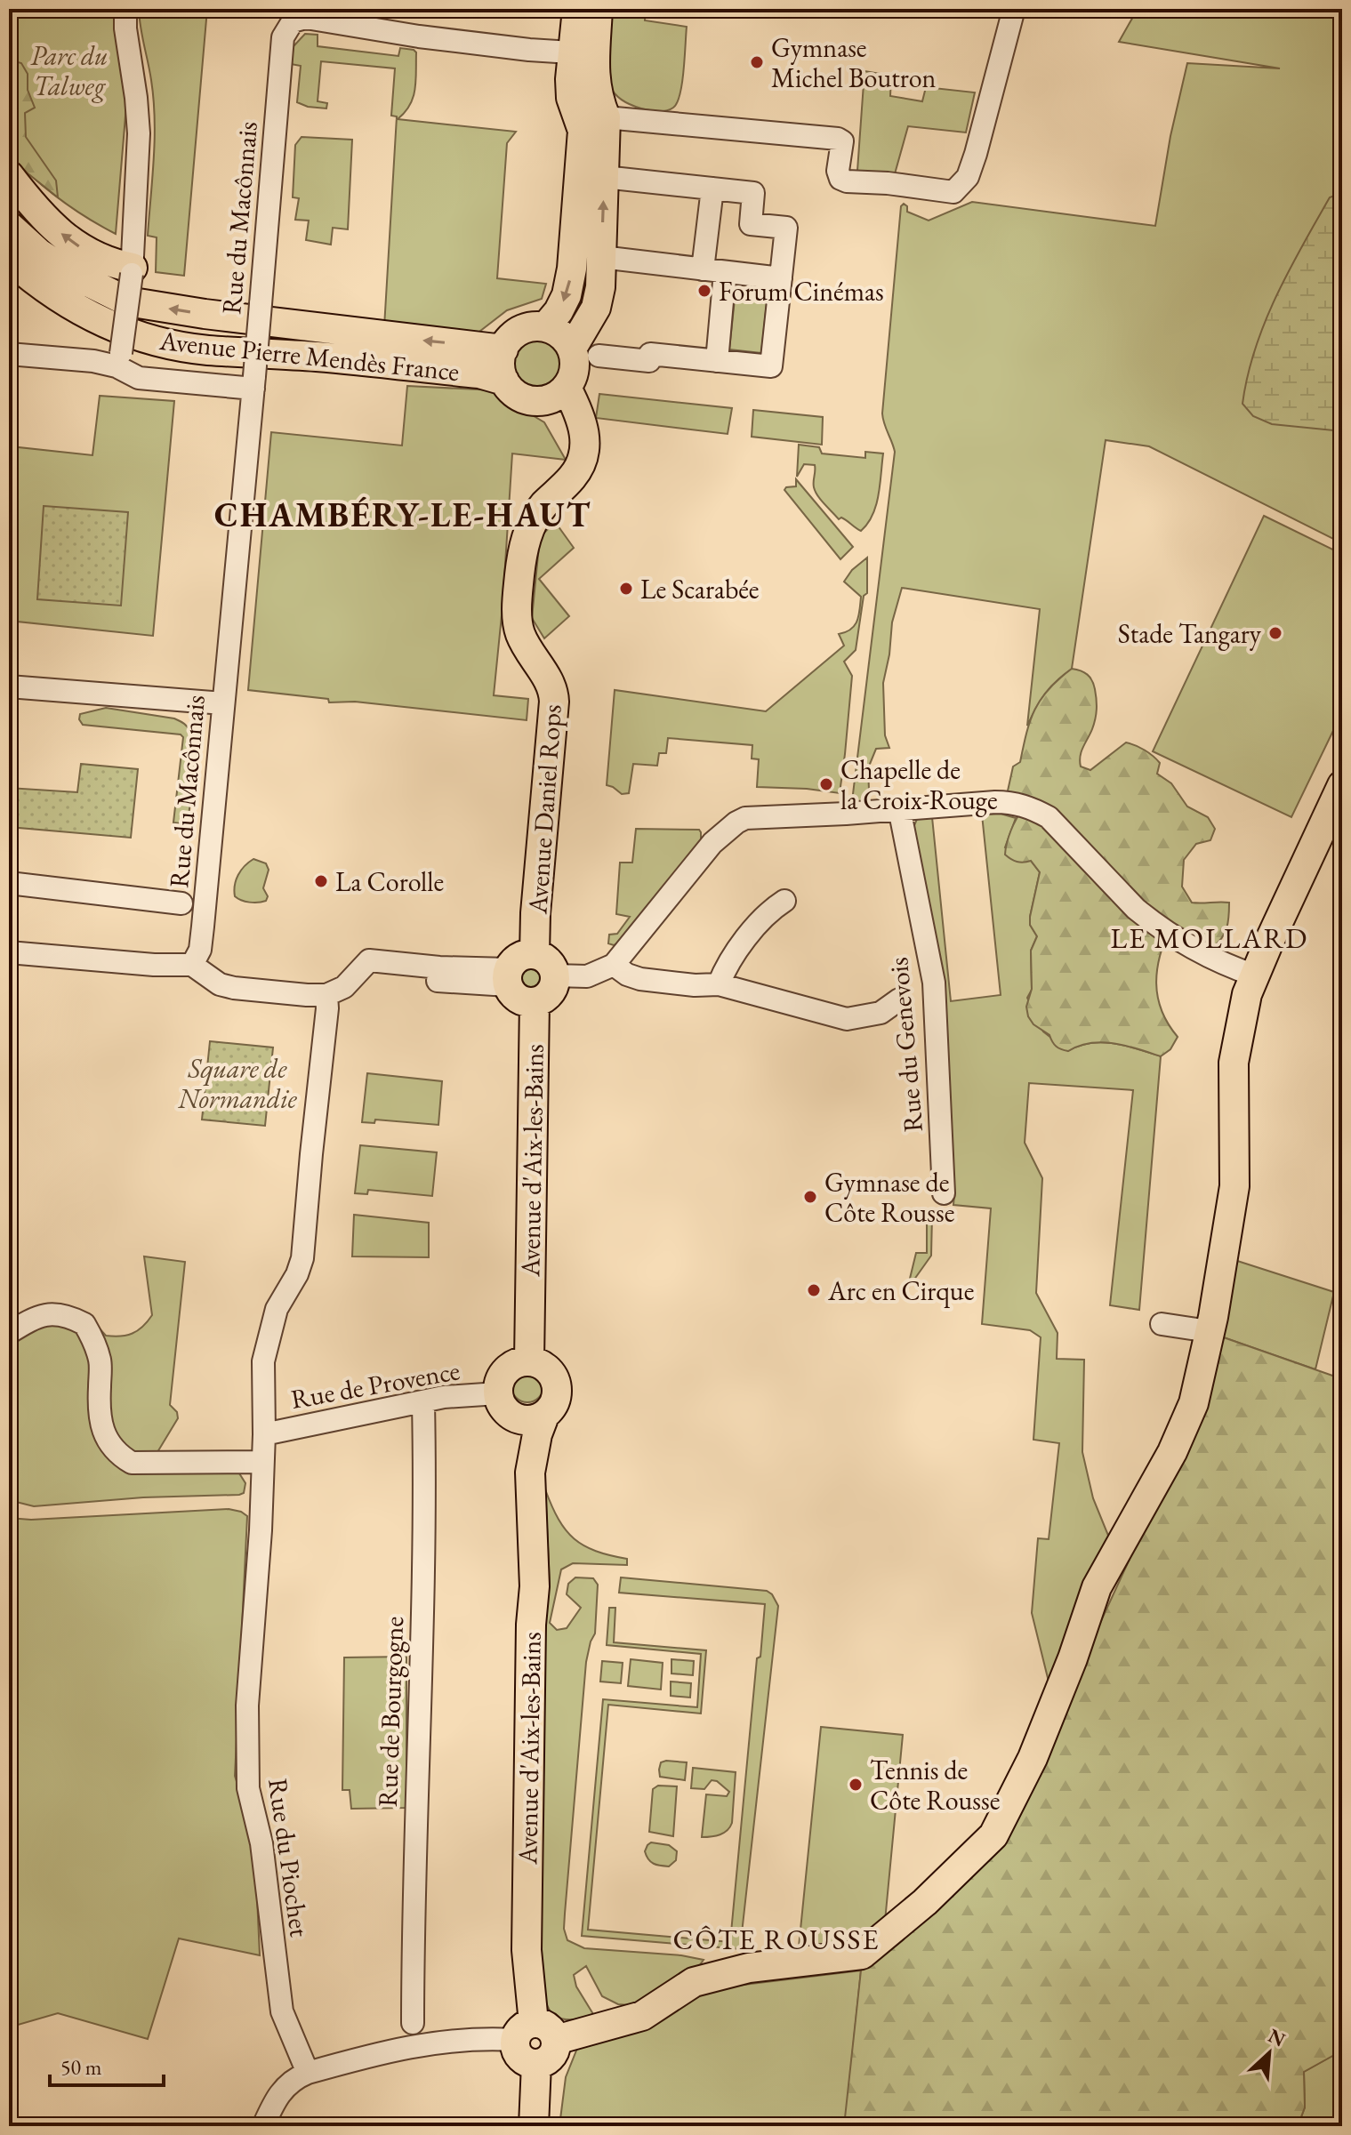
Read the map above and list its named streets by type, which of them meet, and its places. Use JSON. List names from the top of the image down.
{
  "streets": {
    "main road": ["Avenue Pierre Mendès France", "Avenue Daniel Rops", "Avenue d'Aix-les-Bains"],
    "street": [
      "Rue du Macônnais",
      "Rue du Genevois",
      "Rue de Provence",
      "Rue de Bourgogne",
      "Rue du Piochet"
    ]
  },
  "crossings": [
    ["Avenue Pierre Mendès France", "Avenue Daniel Rops"],
    ["Avenue Daniel Rops", "Avenue d'Aix-les-Bains"],
    ["Avenue d'Aix-les-Bains", "Rue de Provence"],
    ["Rue de Provence", "Rue de Bourgogne"],
    ["Rue de Provence", "Rue du Piochet"]
  ],
  "districts": ["CHAMBÉRY-LE-HAUT", "LE MOLLARD", "CÔTE ROUSSE"],
  "parks": ["Parc du Talweg", "Square de Normandie"],
  "places": [
    "Gymnase Michel Boutron",
    "Forum Cinémas",
    "Le Scarabée",
    "Stade Tangary",
    "Chapelle de la Croix-Rouge",
    "La Corolle",
    "Gymnase de Côte Rousse",
    "Arc en Cirque",
    "Tennis de Côte Rousse"
  ],
  "scale_bar": "50 m",
  "north": "top right"
}
